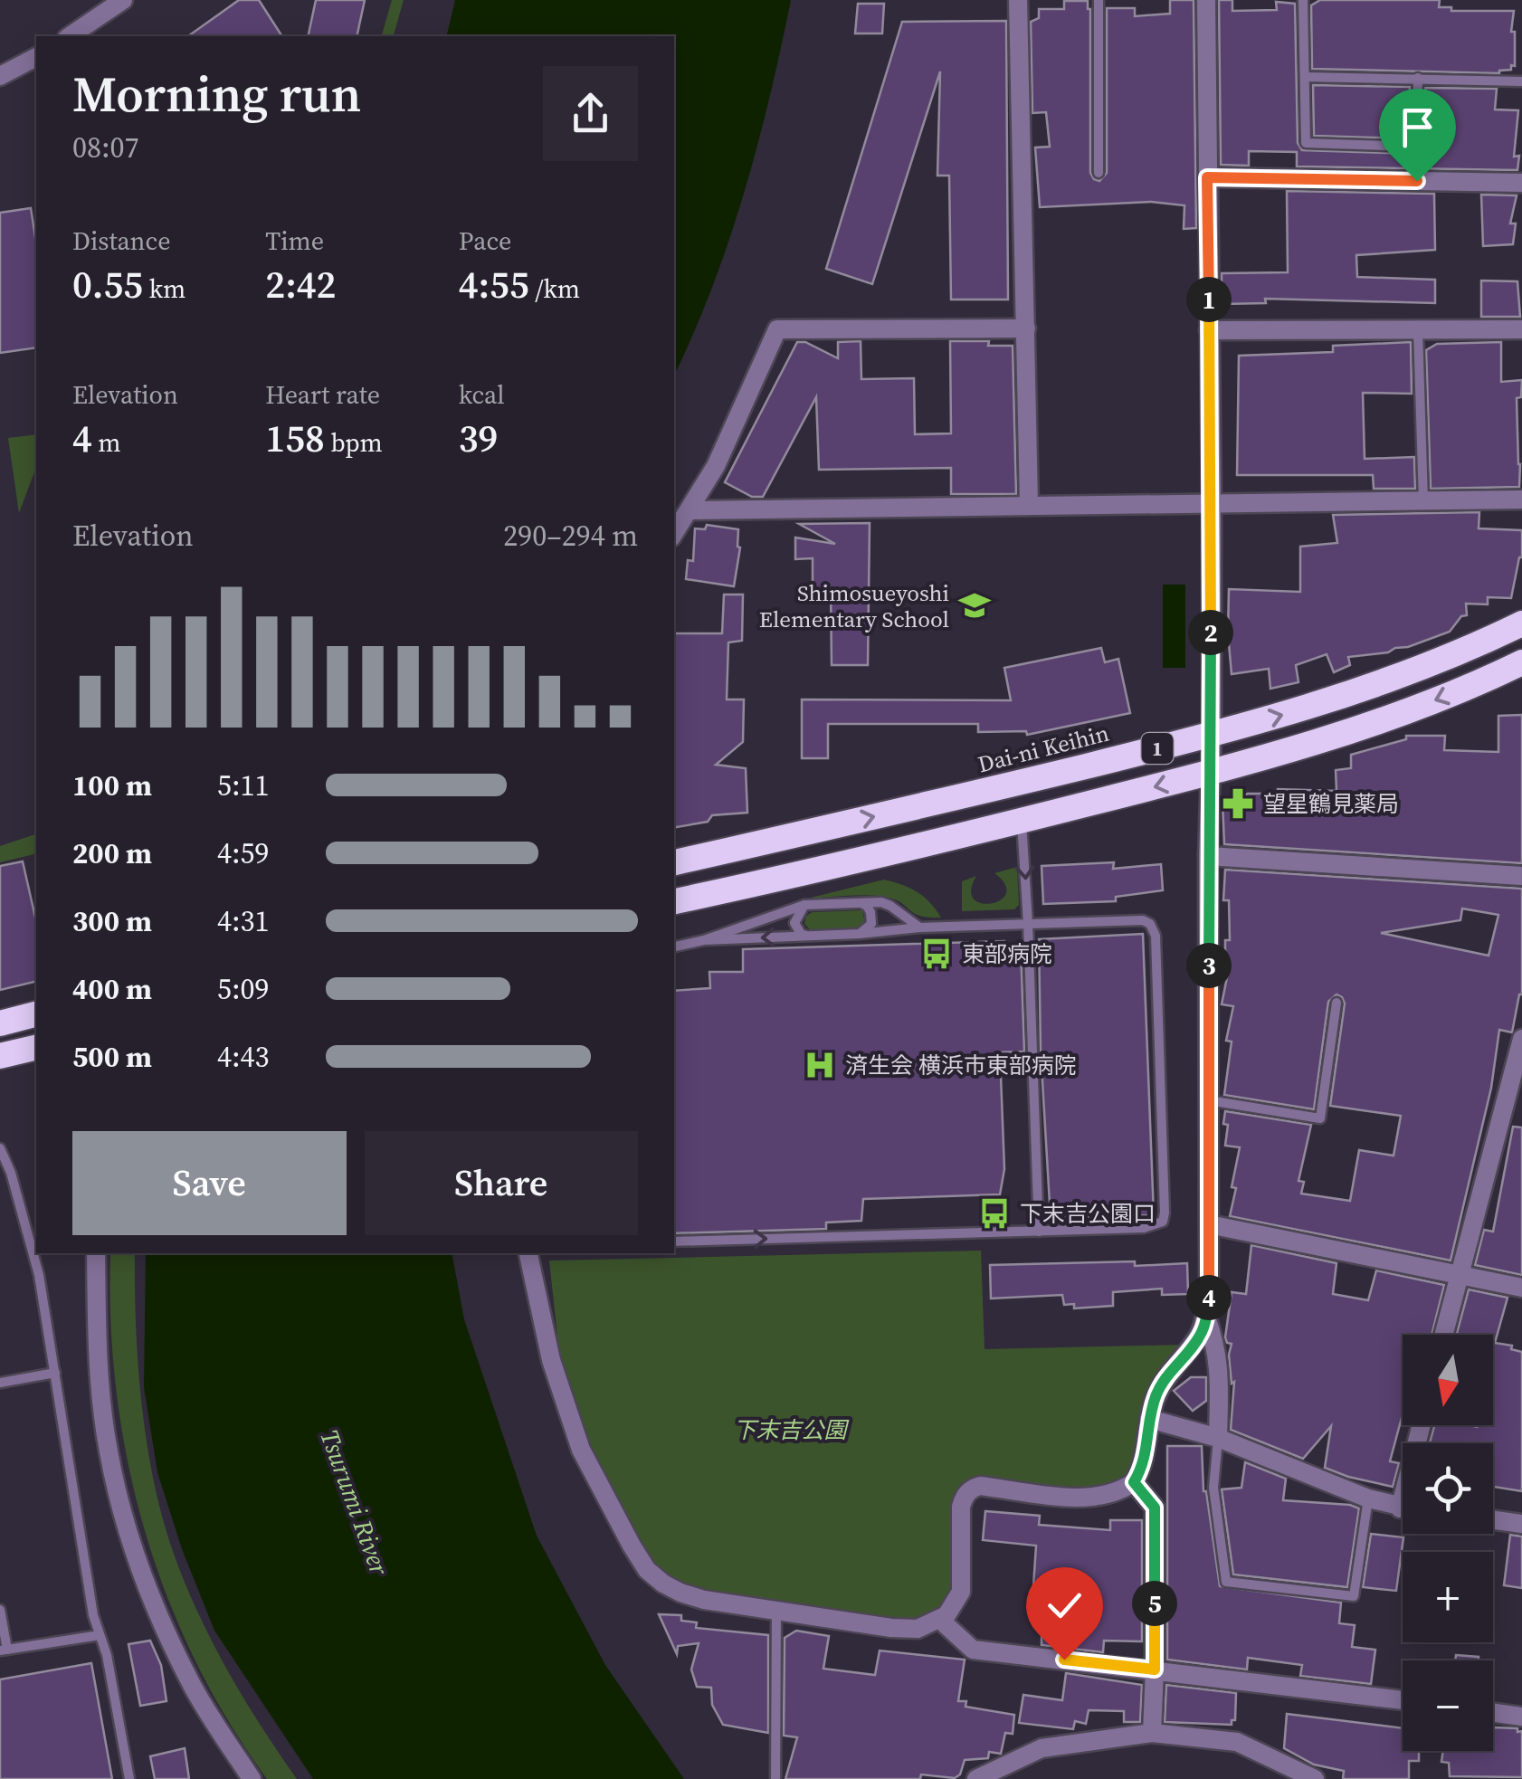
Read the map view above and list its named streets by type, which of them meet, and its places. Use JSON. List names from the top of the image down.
{
  "streets": {
    "highway": ["Dai-ni Keihin", "1"]
  },
  "water": ["Tsurumi River"],
  "parks": ["下末吉公園"],
  "places": {
    "school or university": ["Shimosueyoshi Elementary School"],
    "pharmacy": ["望星鶴見薬局"],
    "bus stop": ["東部病院", "下末吉公園口"],
    "hospital": ["済生会 横浜市東部病院"]
  },
  "north": "bottom",
  "page": {
    "heading": ["Morning run", "08:07"],
    "stats": [
      ["Distance", "0.55 km"],
      ["Time", "2:42"],
      ["Pace", "4:55 /km"],
      ["Elevation", "4 m"],
      ["Heart rate", "158 bpm"],
      ["kcal", "39"]
    ],
    "pins": [
      "1",
      "2",
      "3",
      "4",
      "5"
    ],
    "chart": ["Elevation", "290–294 m"],
    "list": [
      {
        "name": "100 m",
        "note": "5:11"
      },
      {
        "name": "200 m",
        "note": "4:59"
      },
      {
        "name": "300 m",
        "note": "4:31"
      },
      {
        "name": "400 m",
        "note": "5:09"
      },
      {
        "name": "500 m",
        "note": "4:43"
      }
    ],
    "buttons": ["Save", "Share"],
    "map_buttons": ["+", "−"]
  }
}
